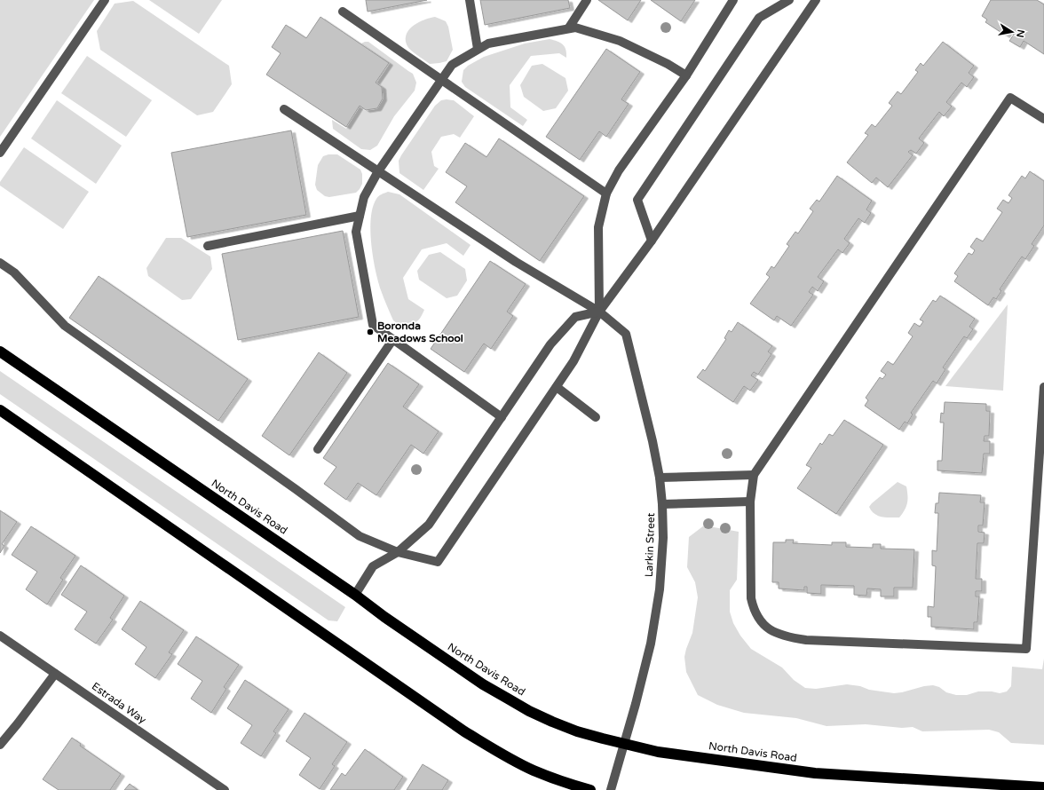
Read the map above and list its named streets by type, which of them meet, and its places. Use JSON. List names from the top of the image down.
{
  "streets": {
    "highway": ["North Davis Road"],
    "street": ["Larkin Street", "Estrada Way"]
  },
  "crossings": [
    ["North Davis Road", "Larkin Street"]
  ],
  "places": ["Boronda Meadows School"],
  "north": "right"
}
